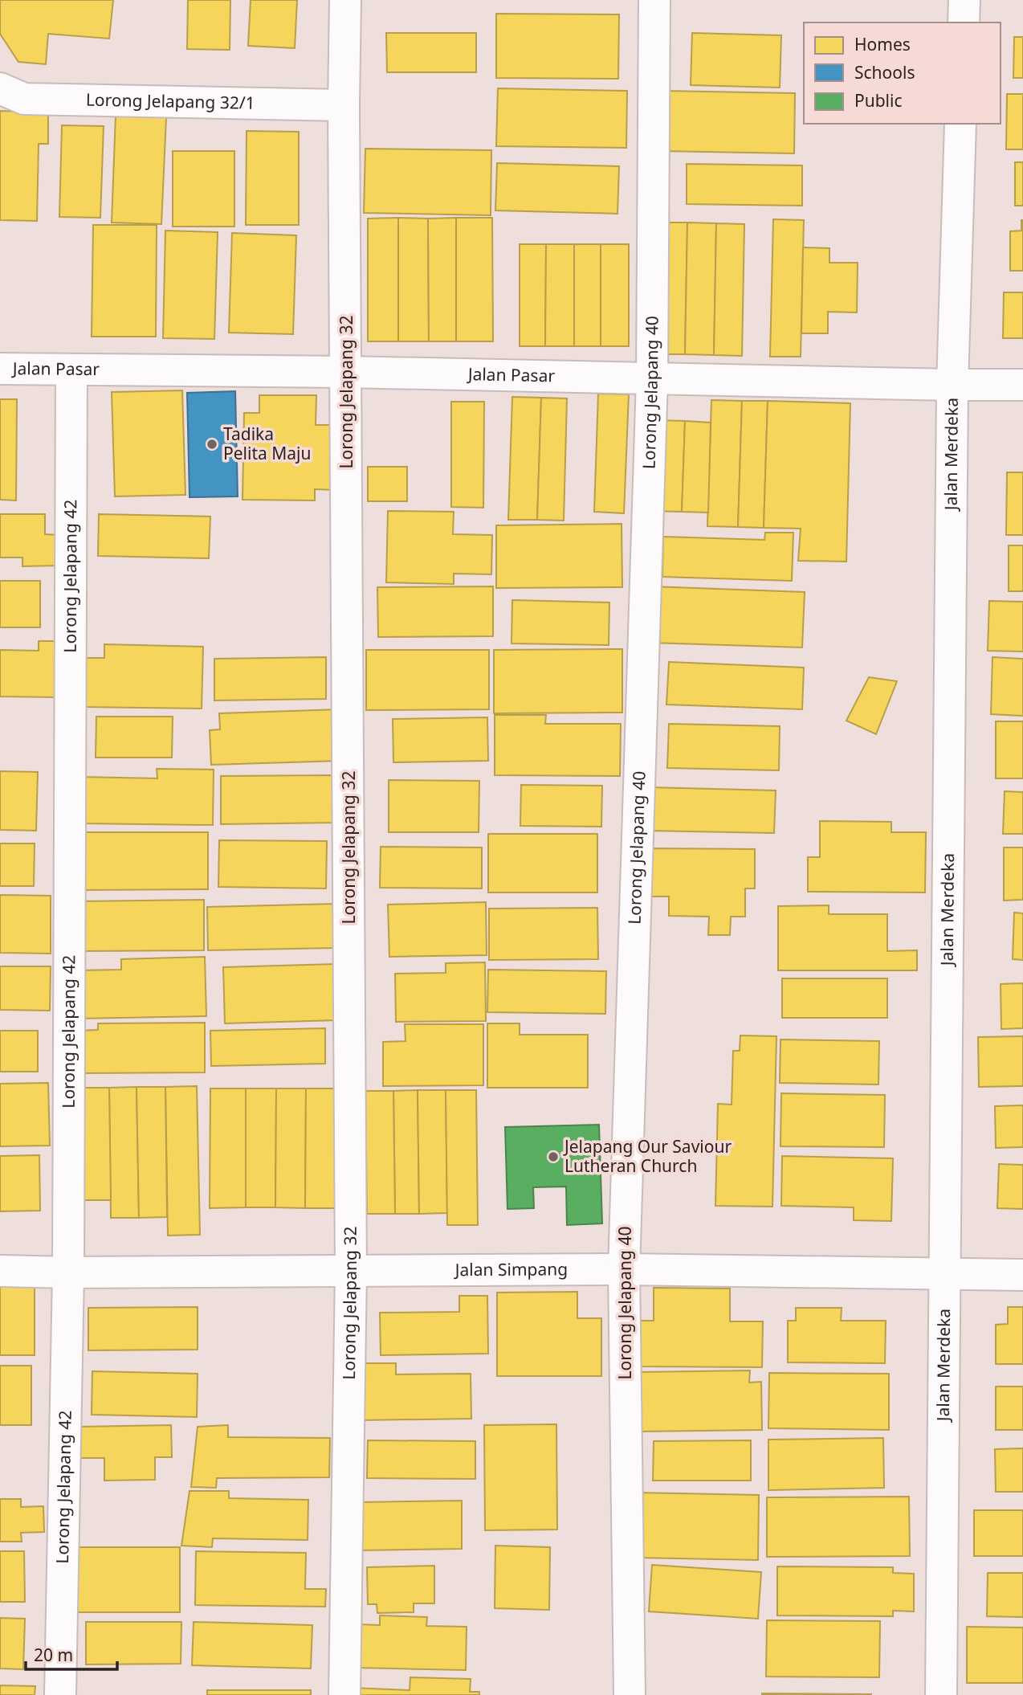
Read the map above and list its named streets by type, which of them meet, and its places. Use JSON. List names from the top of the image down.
{
  "streets": {
    "street": [
      "Lorong Jelapang 32/1",
      "Jalan Pasar",
      "Lorong Jelapang 32",
      "Lorong Jelapang 40",
      "Jalan Merdeka",
      "Lorong Jelapang 42",
      "Jalan Simpang"
    ]
  },
  "crossings": [
    ["Lorong Jelapang 32/1", "Lorong Jelapang 32"],
    ["Jalan Pasar", "Lorong Jelapang 32"],
    ["Jalan Pasar", "Lorong Jelapang 40"],
    ["Jalan Pasar", "Jalan Merdeka"],
    ["Jalan Pasar", "Lorong Jelapang 42"],
    ["Lorong Jelapang 32", "Jalan Simpang"],
    ["Lorong Jelapang 40", "Jalan Simpang"],
    ["Jalan Merdeka", "Jalan Simpang"],
    ["Lorong Jelapang 42", "Jalan Simpang"]
  ],
  "places": ["Tadika Pelita Maju", "Jelapang Our Saviour Lutheran Church"],
  "legend": ["Homes", "Schools", "Public"],
  "scale_bar": "20 m"
}
